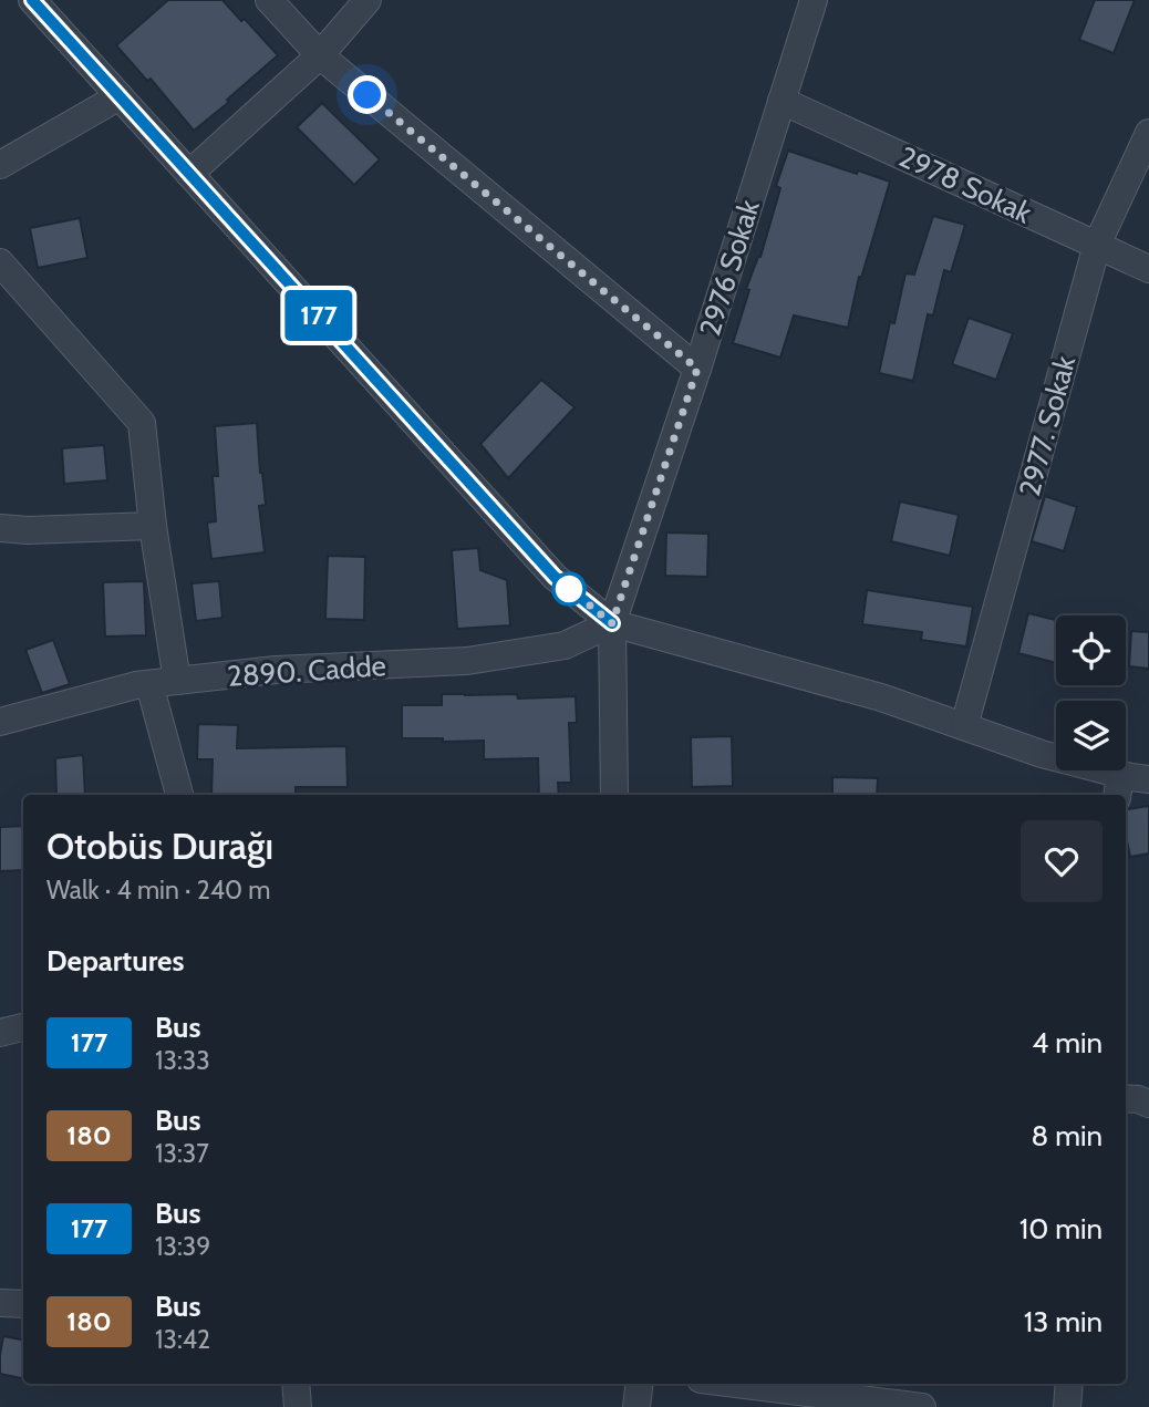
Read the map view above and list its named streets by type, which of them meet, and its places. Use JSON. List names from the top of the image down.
{
  "streets": {
    "street": [
      "2978 Sokak",
      "2976 Sokak",
      "2977. Sokak",
      "2890. Cadde"
    ]
  },
  "crossings": [
    ["2978 Sokak", "2976 Sokak"],
    ["2978 Sokak", "2977. Sokak"],
    ["2976 Sokak", "2890. Cadde"]
  ],
  "lines": ["bus line 177"],
  "page": {
    "on_map": "177",
    "heading": [
      ["Otobüs Durağı", "Walk · 4 min · 240 m"],
      "Departures"
    ],
    "list": [
      {
        "mark": "177",
        "name": "Bus",
        "note": "13:33",
        "value": "4 min"
      },
      {
        "mark": "180",
        "name": "Bus",
        "note": "13:37",
        "value": "8 min"
      },
      {
        "mark": "177",
        "name": "Bus",
        "note": "13:39",
        "value": "10 min"
      },
      {
        "mark": "180",
        "name": "Bus",
        "note": "13:42",
        "value": "13 min"
      }
    ]
  }
}
